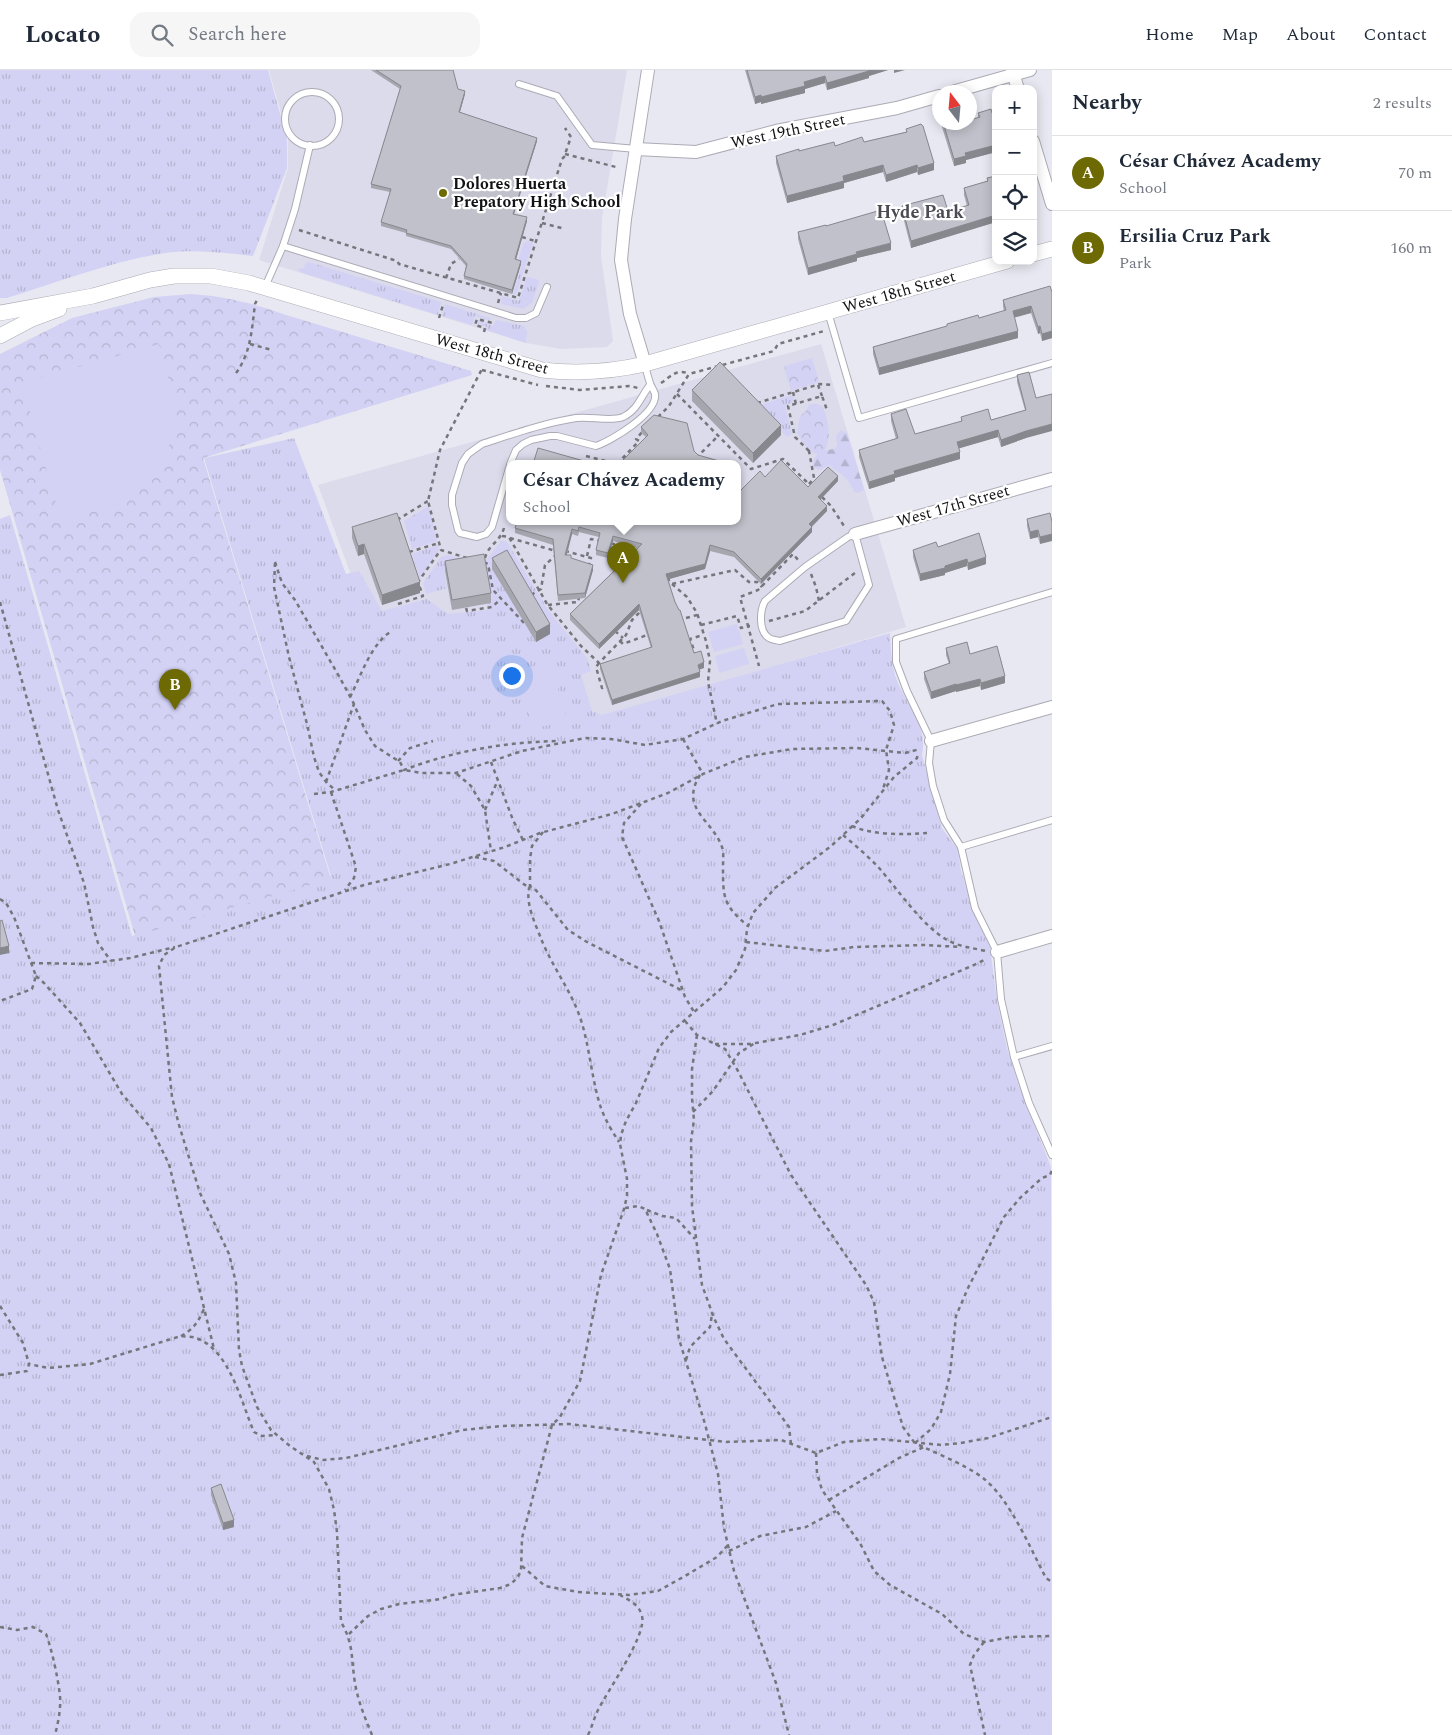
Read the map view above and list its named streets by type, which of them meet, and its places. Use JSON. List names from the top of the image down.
{
  "streets": {
    "street": ["West 19th Street", "West 18th Street", "West 17th Street"]
  },
  "districts": ["Hyde Park"],
  "places": ["Dolores Huerta Prepatory High School"],
  "north": "top",
  "page": {
    "header": "Locato",
    "search": "Search here",
    "nav": [
      "Home",
      "Map",
      "About",
      "Contact"
    ],
    "heading": ["Nearby", "2 results"],
    "map_buttons": ["+", "−"],
    "list": [
      {
        "mark": "A",
        "name": "César Chávez Academy",
        "note": "School",
        "value": "70 m"
      },
      {
        "mark": "B",
        "name": "Ersilia Cruz Park",
        "note": "Park",
        "value": "160 m"
      }
    ],
    "popup": ["César Chávez Academy", "School"],
    "pins": ["A", "B"]
  }
}
